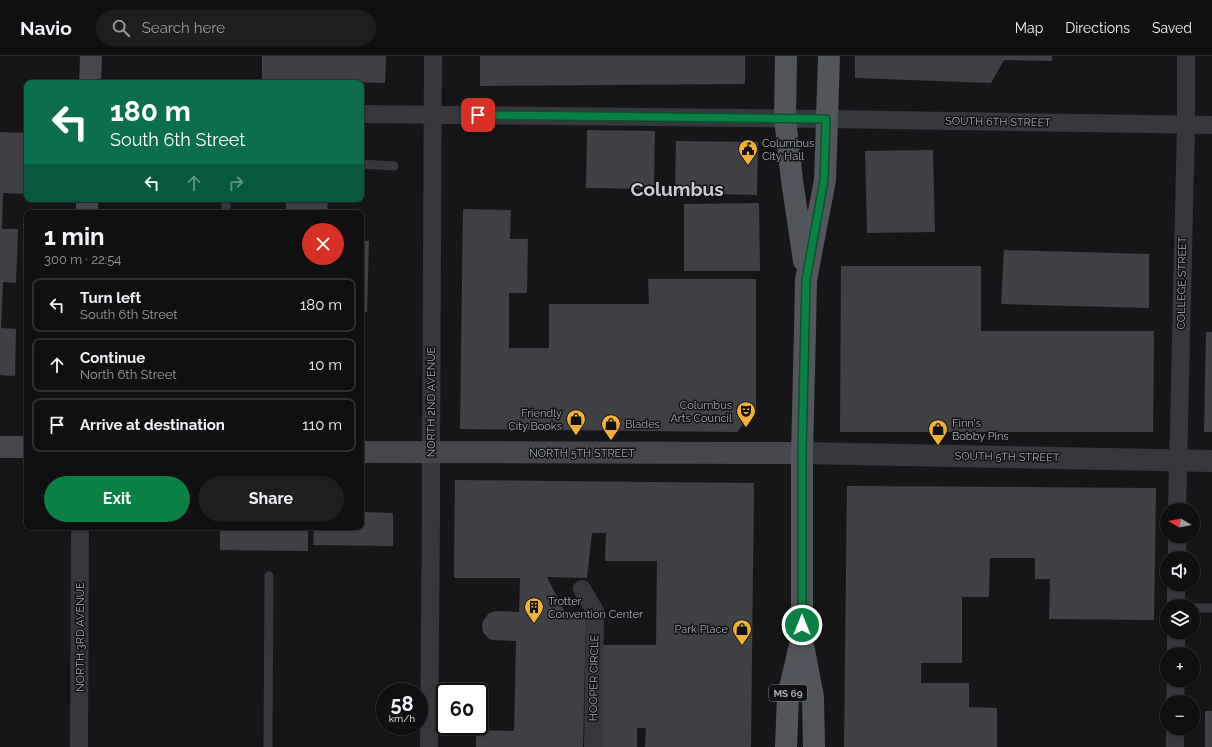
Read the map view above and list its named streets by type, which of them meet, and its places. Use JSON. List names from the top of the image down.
{
  "streets": {
    "main road": ["NORTH 5TH STREET", "MS 69"],
    "street": [
      "SOUTH 6TH STREET",
      "COLLEGE STREET",
      "NORTH 2ND AVENUE",
      "SOUTH 5TH STREET",
      "NORTH 3RD AVENUE",
      "HOOPER CIRCLE"
    ]
  },
  "crossings": [
    ["SOUTH 6TH STREET", "COLLEGE STREET"],
    ["SOUTH 6TH STREET", "NORTH 2ND AVENUE"],
    ["SOUTH 6TH STREET", "MS 69"],
    ["COLLEGE STREET", "SOUTH 5TH STREET"],
    ["NORTH 2ND AVENUE", "NORTH 5TH STREET"],
    ["NORTH 5TH STREET", "SOUTH 5TH STREET"],
    ["NORTH 5TH STREET", "MS 69"],
    ["SOUTH 5TH STREET", "MS 69"]
  ],
  "districts": ["Columbus"],
  "places": {
    "public building": ["Columbus City Hall"],
    "theatre": ["Columbus Arts Council"],
    "shop": [
      "Friendly City Books",
      "Blades",
      "Finn's Bobby Pins",
      "Park Place"
    ],
    "building": ["Trotter Convention Center"]
  },
  "north": "left",
  "page": {
    "header": "Navio",
    "search": "Search here",
    "nav": ["Map", "Directions", "Saved"],
    "turn": ["180 m", "South 6th Street"],
    "heading": ["1 min", "300 m · 22:54"],
    "list": [
      {
        "name": "Turn left",
        "note": "South 6th Street",
        "value": "180 m"
      },
      {
        "name": "Continue",
        "note": "North 6th Street",
        "value": "10 m"
      },
      {
        "name": "Arrive at destination",
        "value": "110 m"
      }
    ],
    "buttons": ["Exit", "Share"],
    "map_buttons": ["+", "−"],
    "speed": "58 km/h",
    "limit": "60"
  }
}
